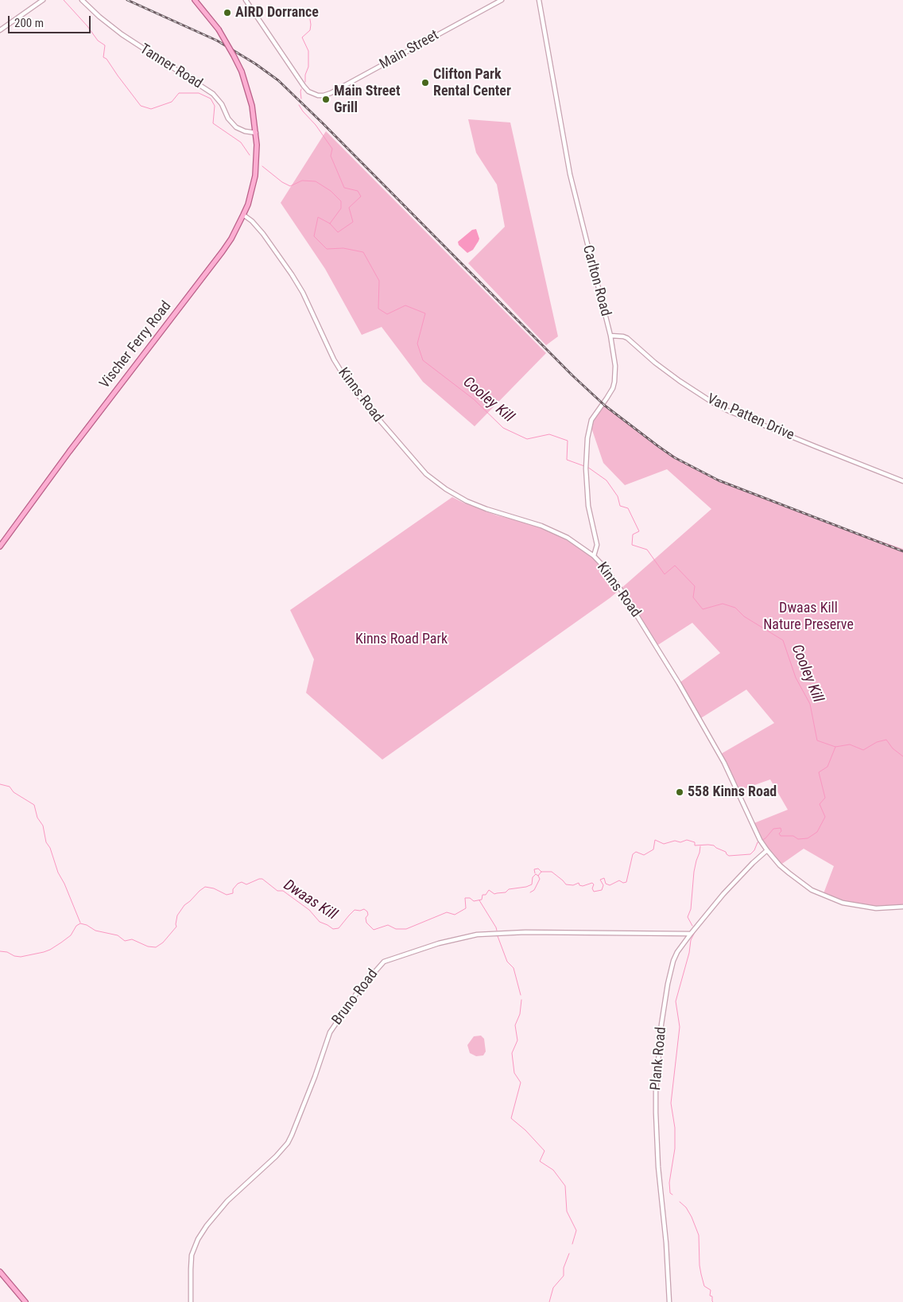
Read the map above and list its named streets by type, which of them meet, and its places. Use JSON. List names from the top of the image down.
{
  "streets": {
    "main road": ["Vischer Ferry Road"],
    "street": [
      "Main Street",
      "Tanner Road",
      "Carlton Road",
      "Kinns Road",
      "Van Patten Drive",
      "Bruno Road",
      "Plank Road"
    ]
  },
  "crossings": [
    ["Tanner Road", "Vischer Ferry Road"],
    ["Carlton Road", "Kinns Road"],
    ["Carlton Road", "Van Patten Drive"],
    ["Vischer Ferry Road", "Kinns Road"],
    ["Kinns Road", "Plank Road"],
    ["Bruno Road", "Plank Road"]
  ],
  "water": ["Cooley Kill", "Dwaas Kill"],
  "parks": ["Dwaas Kill Nature Preserve", "Kinns Road Park"],
  "places": [
    "AIRD Dorrance",
    "Clifton Park Rental Center",
    "Main Street Grill",
    "558 Kinns Road"
  ],
  "scale_bar": "200 m"
}
